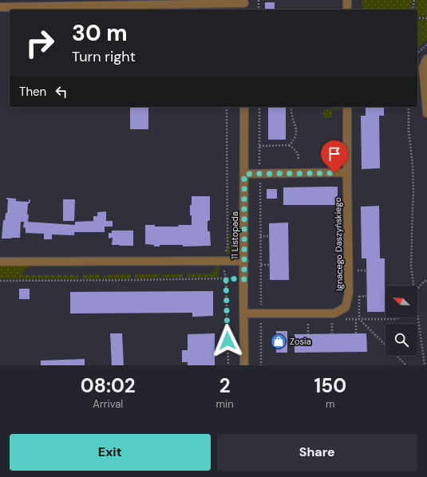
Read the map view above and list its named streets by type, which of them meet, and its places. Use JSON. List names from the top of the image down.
{
  "streets": {
    "street": ["11 Listopada", "Ignacego Daszyńskiego"]
  },
  "crossings": [
    ["11 Listopada", "Ignacego Daszyńskiego"]
  ],
  "places": {
    "shop": ["Zosia"]
  },
  "north": "top left",
  "page": {
    "turn": ["30 m", "Turn right"],
    "then": "Then",
    "eta": [
      "08:02",
      "Arrival",
      "2",
      "min",
      "150",
      "m"
    ],
    "buttons": ["Exit", "Share"]
  }
}
